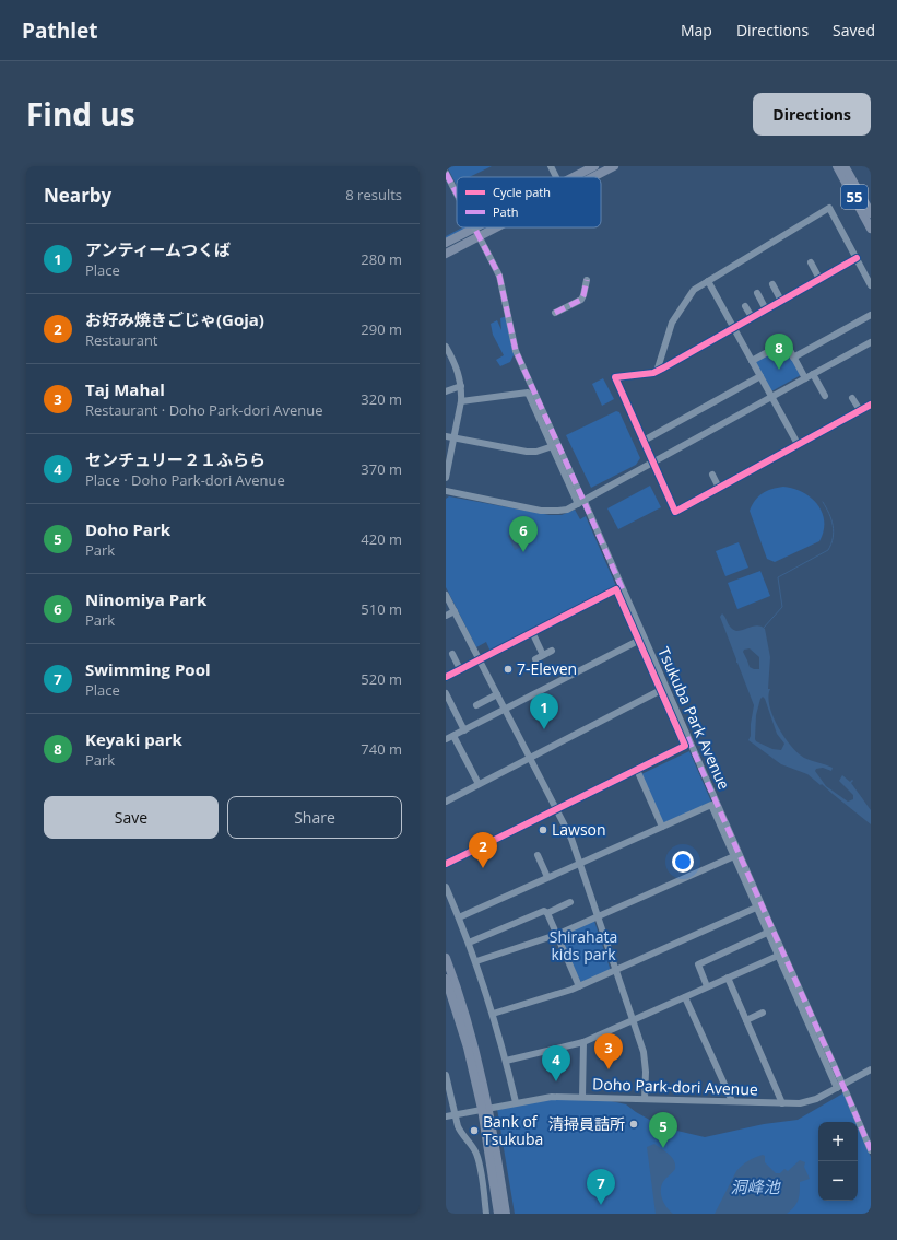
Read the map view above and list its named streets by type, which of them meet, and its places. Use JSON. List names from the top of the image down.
{
  "streets": {
    "main road": ["55"],
    "street": ["Tsukuba Park Avenue", "Doho Park-dori Avenue"]
  },
  "water": ["洞峰池"],
  "parks": ["Shirahata kids park"],
  "places": [
    "7-Eleven",
    "Lawson",
    "清掃員詰所",
    "Bank of Tsukuba"
  ],
  "legend": ["Cycle path", "Path"],
  "page": {
    "header": "Pathlet",
    "nav": ["Map", "Directions", "Saved"],
    "title": "Find us",
    "buttons": [
      "Directions",
      ["Save", "Share"]
    ],
    "heading": ["Nearby", "8 results"],
    "list": [
      {
        "mark": "1",
        "name": "アンティームつくば",
        "note": "Place",
        "value": "280 m"
      },
      {
        "mark": "2",
        "name": "お好み焼きごじゃ(Goja)",
        "note": "Restaurant",
        "value": "290 m"
      },
      {
        "mark": "3",
        "name": "Taj Mahal",
        "note": "Restaurant · Doho Park-dori Avenue",
        "value": "320 m"
      },
      {
        "mark": "4",
        "name": "センチュリー２１ふらら",
        "note": "Place · Doho Park-dori Avenue",
        "value": "370 m"
      },
      {
        "mark": "5",
        "name": "Doho Park",
        "note": "Park",
        "value": "420 m"
      },
      {
        "mark": "6",
        "name": "Ninomiya Park",
        "note": "Park",
        "value": "510 m"
      },
      {
        "mark": "7",
        "name": "Swimming Pool",
        "note": "Place",
        "value": "520 m"
      },
      {
        "mark": "8",
        "name": "Keyaki park",
        "note": "Park",
        "value": "740 m"
      }
    ],
    "pins": [
      "8",
      "6",
      "1",
      "2",
      "3",
      "4",
      "5",
      "7"
    ],
    "map_buttons": ["+", "−"]
  }
}
